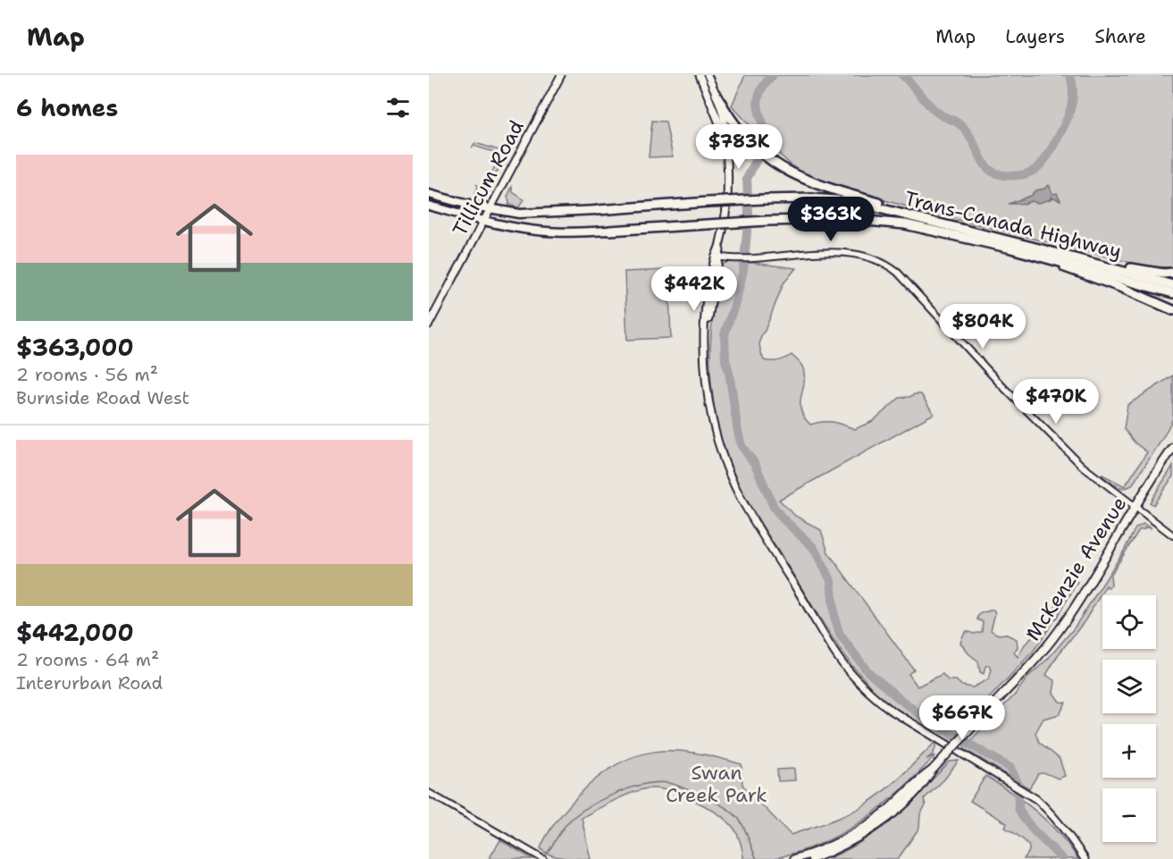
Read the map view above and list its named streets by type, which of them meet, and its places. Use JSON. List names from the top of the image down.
{
  "streets": {
    "highway": ["Trans-Canada Highway"],
    "main road": ["Tillicum Road", "McKenzie Avenue"]
  },
  "crossings": [
    ["Tillicum Road", "Trans-Canada Highway"]
  ],
  "parks": ["Swan Creek Park"],
  "page": {
    "header": "Map",
    "nav": ["Map", "Layers", "Share"],
    "heading": "6 homes",
    "price": [
      "$783K",
      "$363K",
      "$442K",
      "$804K",
      "$470K",
      "$667K"
    ],
    "list": [
      {
        "name": "$363,000",
        "note": "2 rooms · 56 m² · Burnside Road West"
      },
      {
        "name": "$442,000",
        "note": "2 rooms · 64 m² · Interurban Road"
      }
    ],
    "map_buttons": ["+", "−"]
  }
}
